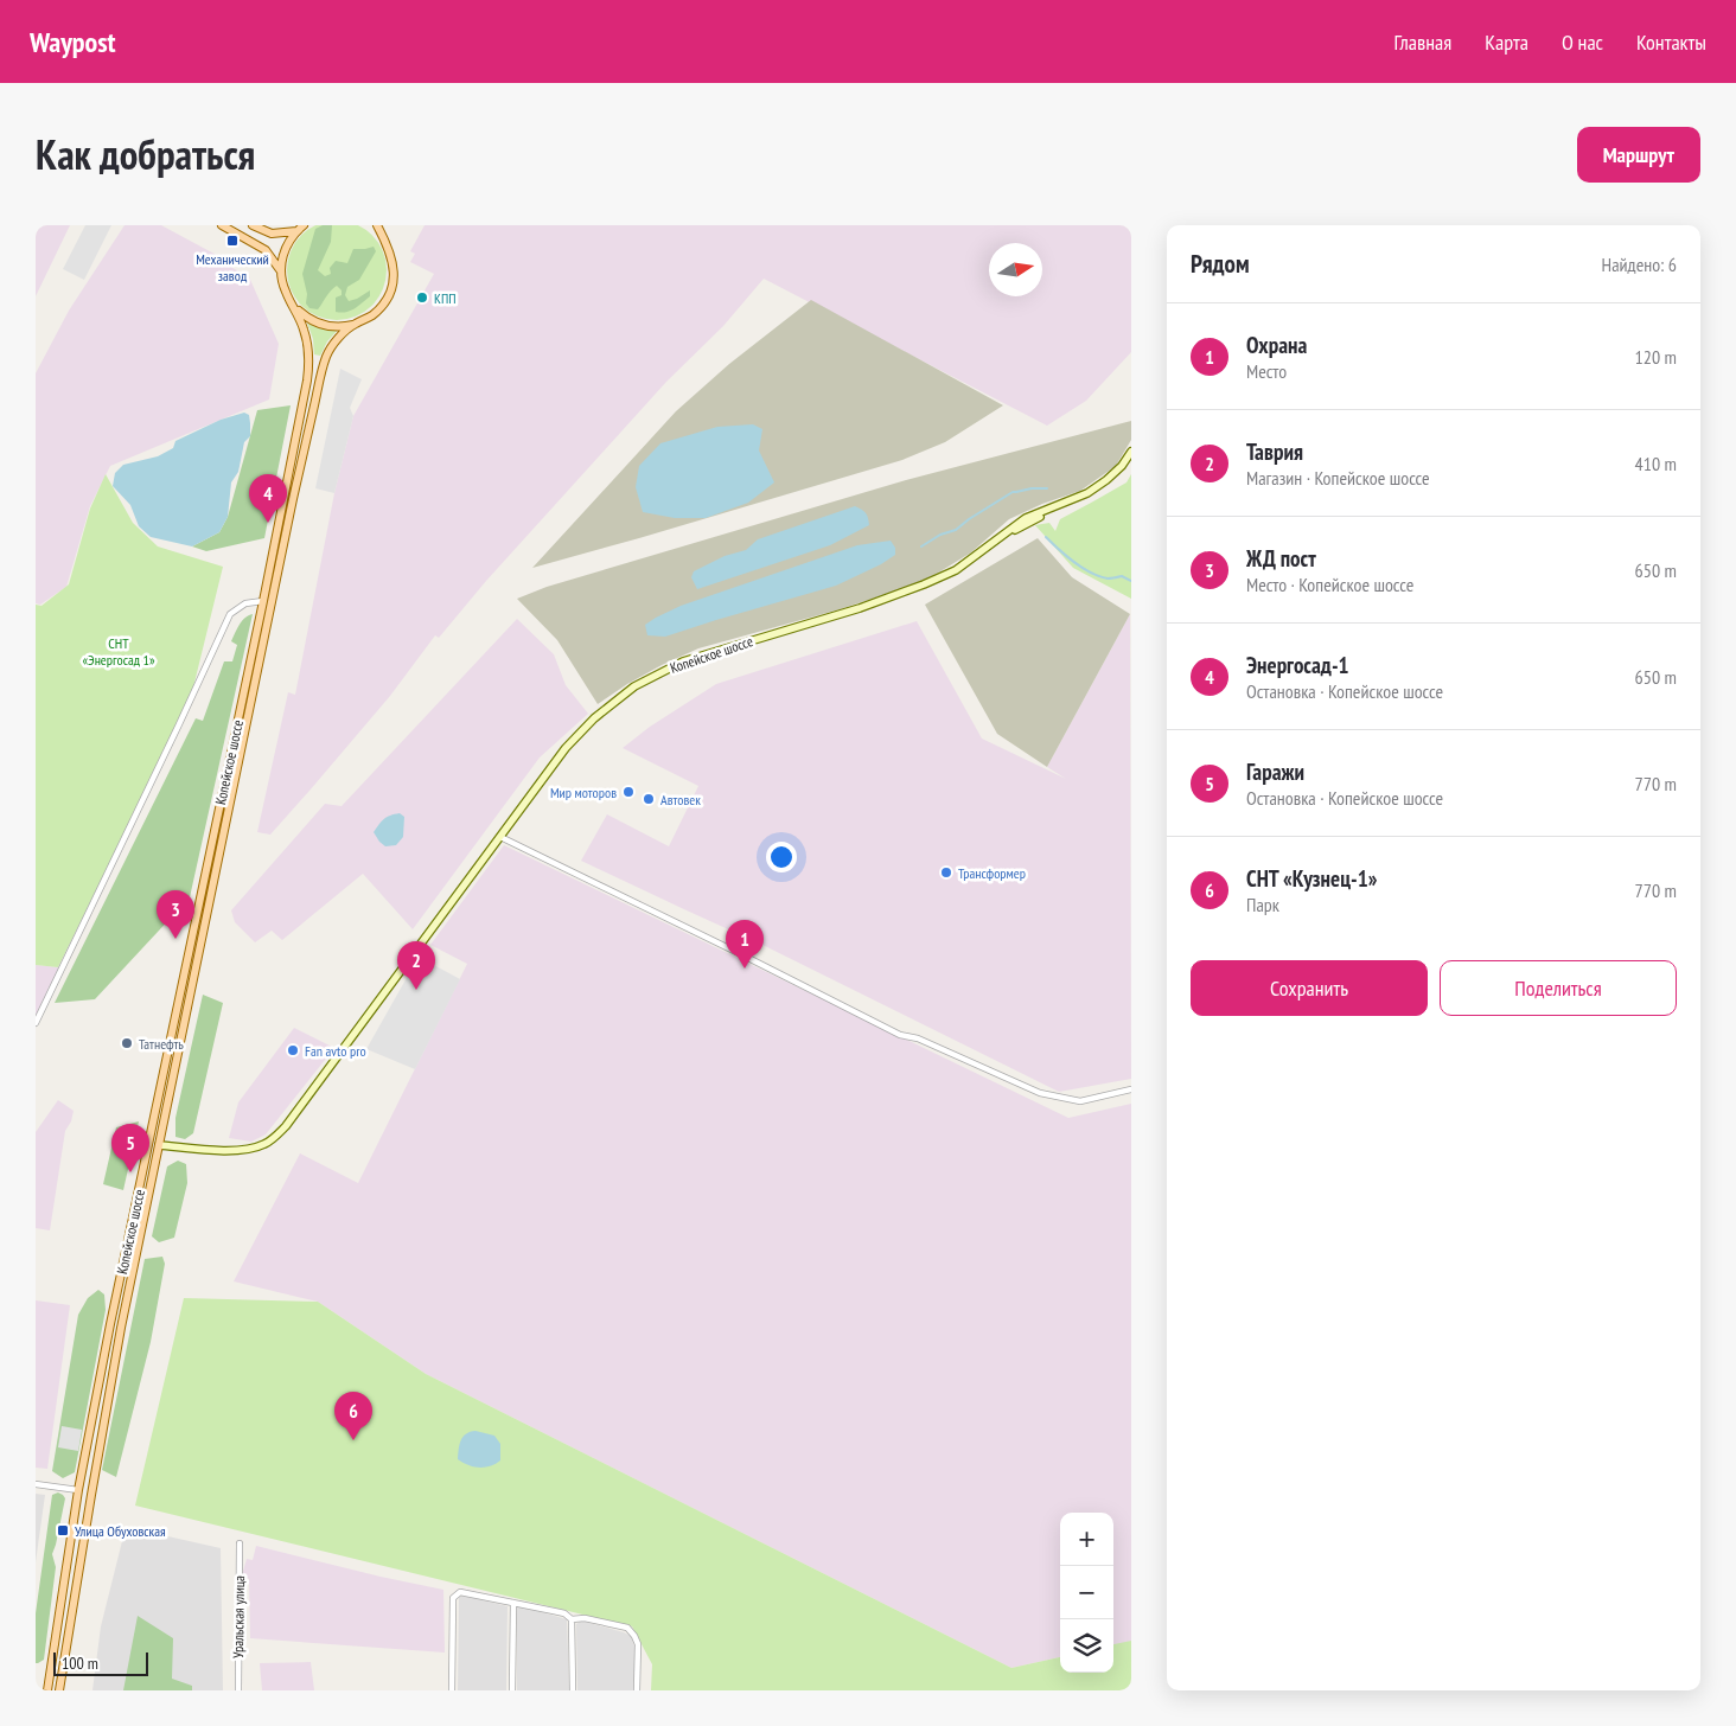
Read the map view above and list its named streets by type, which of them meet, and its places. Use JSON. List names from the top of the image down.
{
  "streets": {
    "main road": ["Копейское шоссе"],
    "street": ["Уральская улица"]
  },
  "parks": ["СНТ «Энергосад 1»"],
  "places": {
    "transit": ["Механический завод", "Улица Обуховская"],
    "other": [
      "КПП",
      "Мир моторов",
      "Автовек",
      "Трансформер",
      "Татнефть",
      "Fan avto pro"
    ]
  },
  "scale_bar": "100 m",
  "north": "right",
  "page": {
    "header": "Waypost",
    "nav": [
      "Главная",
      "Карта",
      "О нас",
      "Контакты"
    ],
    "title": "Как добраться",
    "buttons": [
      "Маршрут",
      ["Сохранить", "Поделиться"]
    ],
    "heading": ["Рядом", "Найдено: 6"],
    "list": [
      {
        "mark": "1",
        "name": "Охрана",
        "note": "Место",
        "value": "120 m"
      },
      {
        "mark": "2",
        "name": "Таврия",
        "note": "Магазин · Копейское шоссе",
        "value": "410 m"
      },
      {
        "mark": "3",
        "name": "ЖД пост",
        "note": "Место · Копейское шоссе",
        "value": "650 m"
      },
      {
        "mark": "4",
        "name": "Энергосад-1",
        "note": "Остановка · Копейское шоссе",
        "value": "650 m"
      },
      {
        "mark": "5",
        "name": "Гаражи",
        "note": "Остановка · Копейское шоссе",
        "value": "770 m"
      },
      {
        "mark": "6",
        "name": "СНТ «Кузнец-1»",
        "note": "Парк",
        "value": "770 m"
      }
    ],
    "pins": [
      "4",
      "3",
      "1",
      "2",
      "5",
      "6"
    ],
    "map_buttons": ["+", "−"],
    "scale": "100 m"
  }
}
